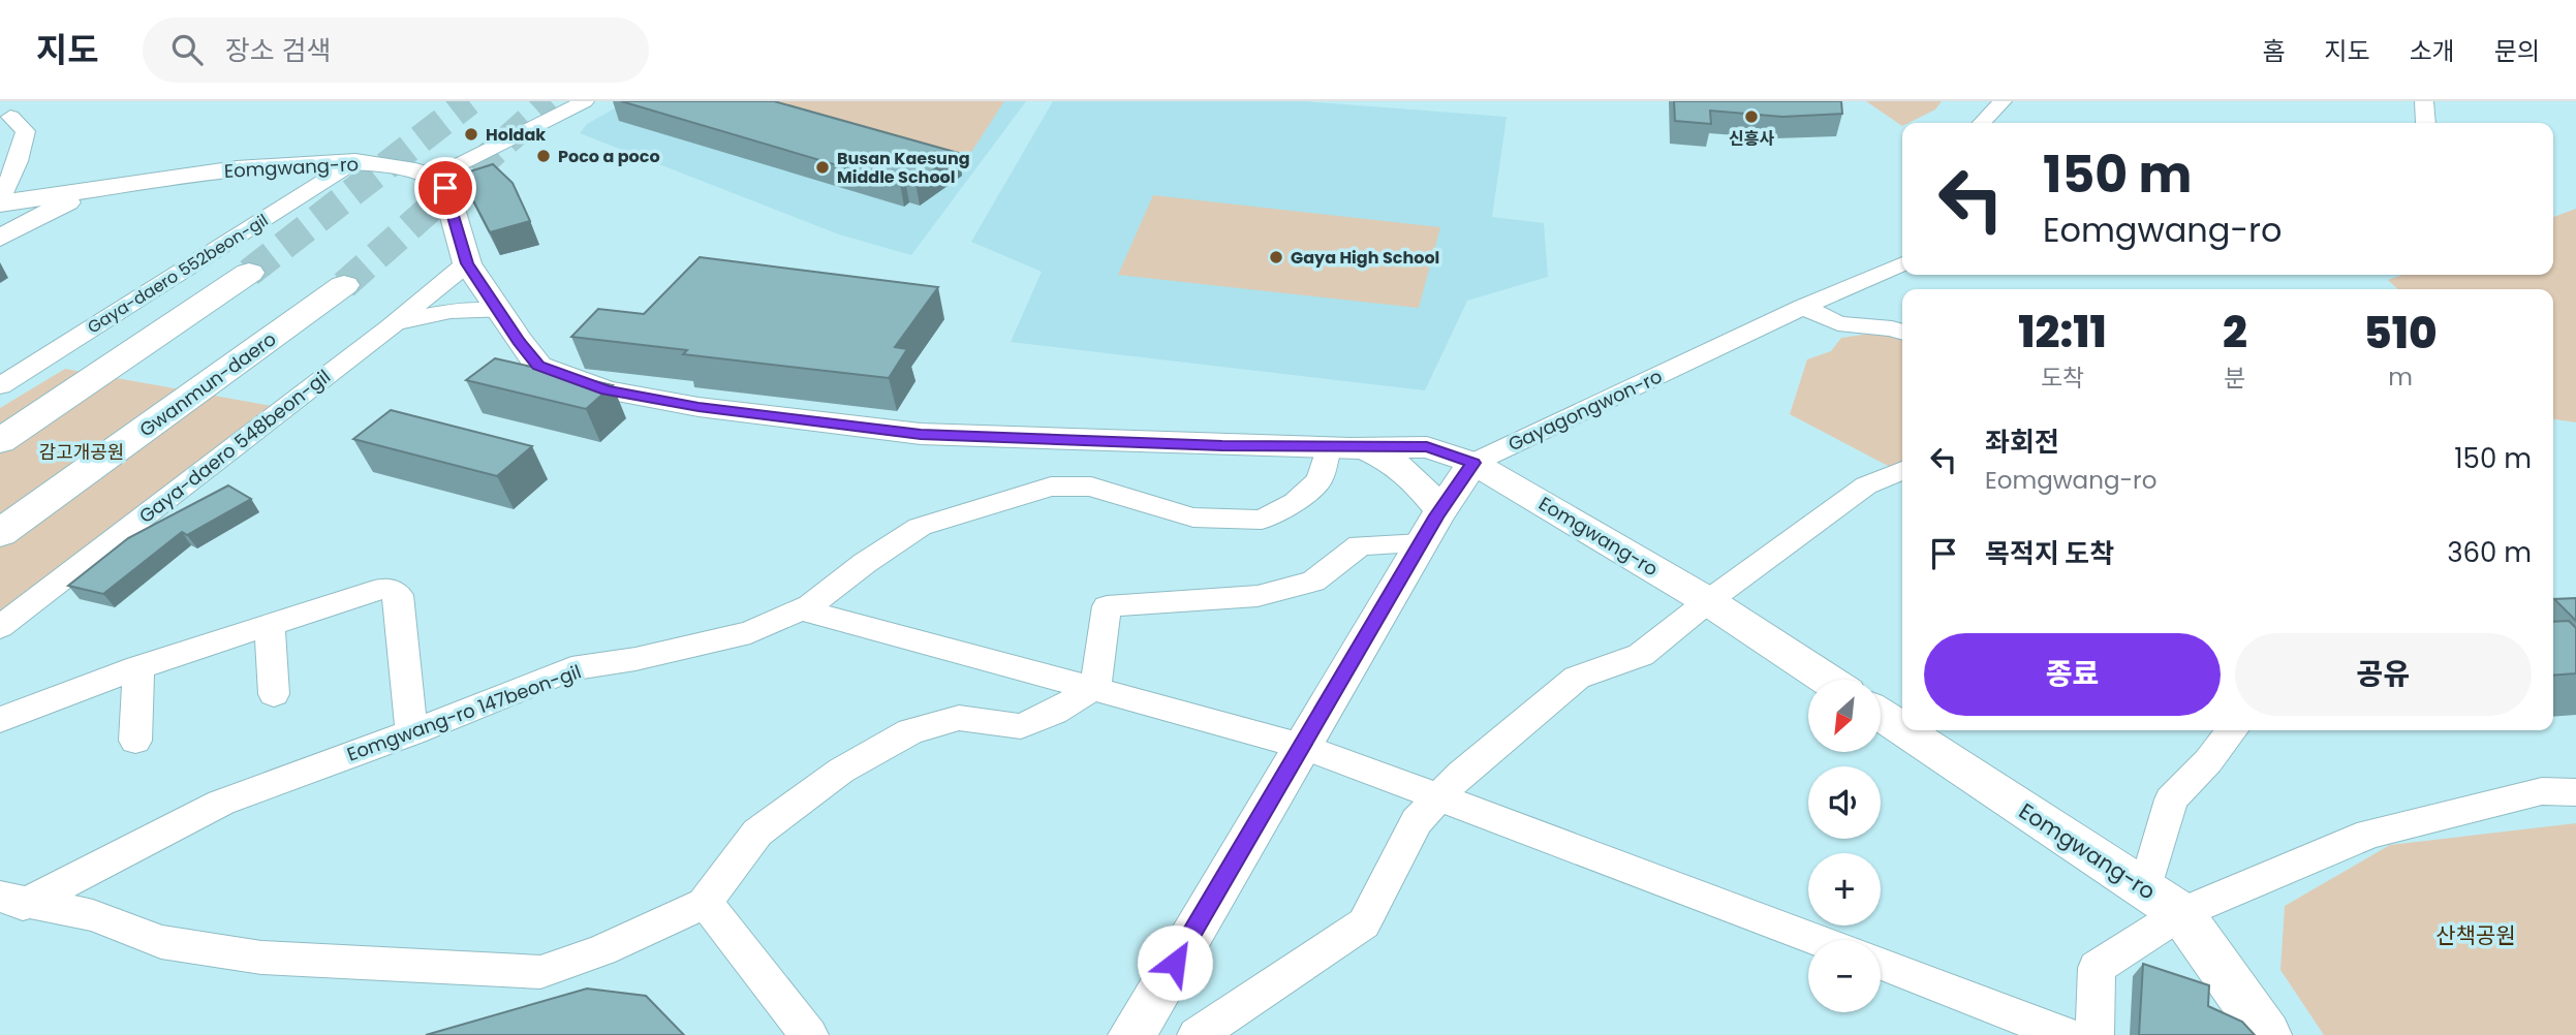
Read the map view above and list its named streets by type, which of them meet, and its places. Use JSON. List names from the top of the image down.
{
  "streets": {
    "highway": ["Gwanmun-daero"],
    "main road": ["Eomgwang-ro", "Gayagongwon-ro"],
    "street": ["Gaya-daero 552beon-gil", "Gaya-daero 548beon-gil", "Eomgwang-ro 147beon-gil"]
  },
  "crossings": [
    ["Eomgwang-ro", "Gaya-daero 552beon-gil"],
    ["Eomgwang-ro", "Gayagongwon-ro"],
    ["Eomgwang-ro", "Gaya-daero 548beon-gil"],
    ["Eomgwang-ro", "Eomgwang-ro 147beon-gil"]
  ],
  "parks": ["감고개공원", "산책공원"],
  "places": [
    "신흥사",
    "Holdak",
    "Poco a poco",
    "Busan Kaesung Middle School",
    "Gaya High School"
  ],
  "north": "bottom left",
  "page": {
    "header": "지도",
    "search": "장소 검색",
    "nav": [
      "홈",
      "지도",
      "소개",
      "문의"
    ],
    "turn": ["150 m", "Eomgwang-ro"],
    "eta": [
      "12:11",
      "도착",
      "2",
      "분",
      "510",
      "m"
    ],
    "list": [
      {
        "name": "좌회전",
        "note": "Eomgwang-ro",
        "value": "150 m"
      },
      {
        "name": "목적지 도착",
        "value": "360 m"
      }
    ],
    "buttons": ["종료", "공유"],
    "map_buttons": ["+", "−"]
  }
}
